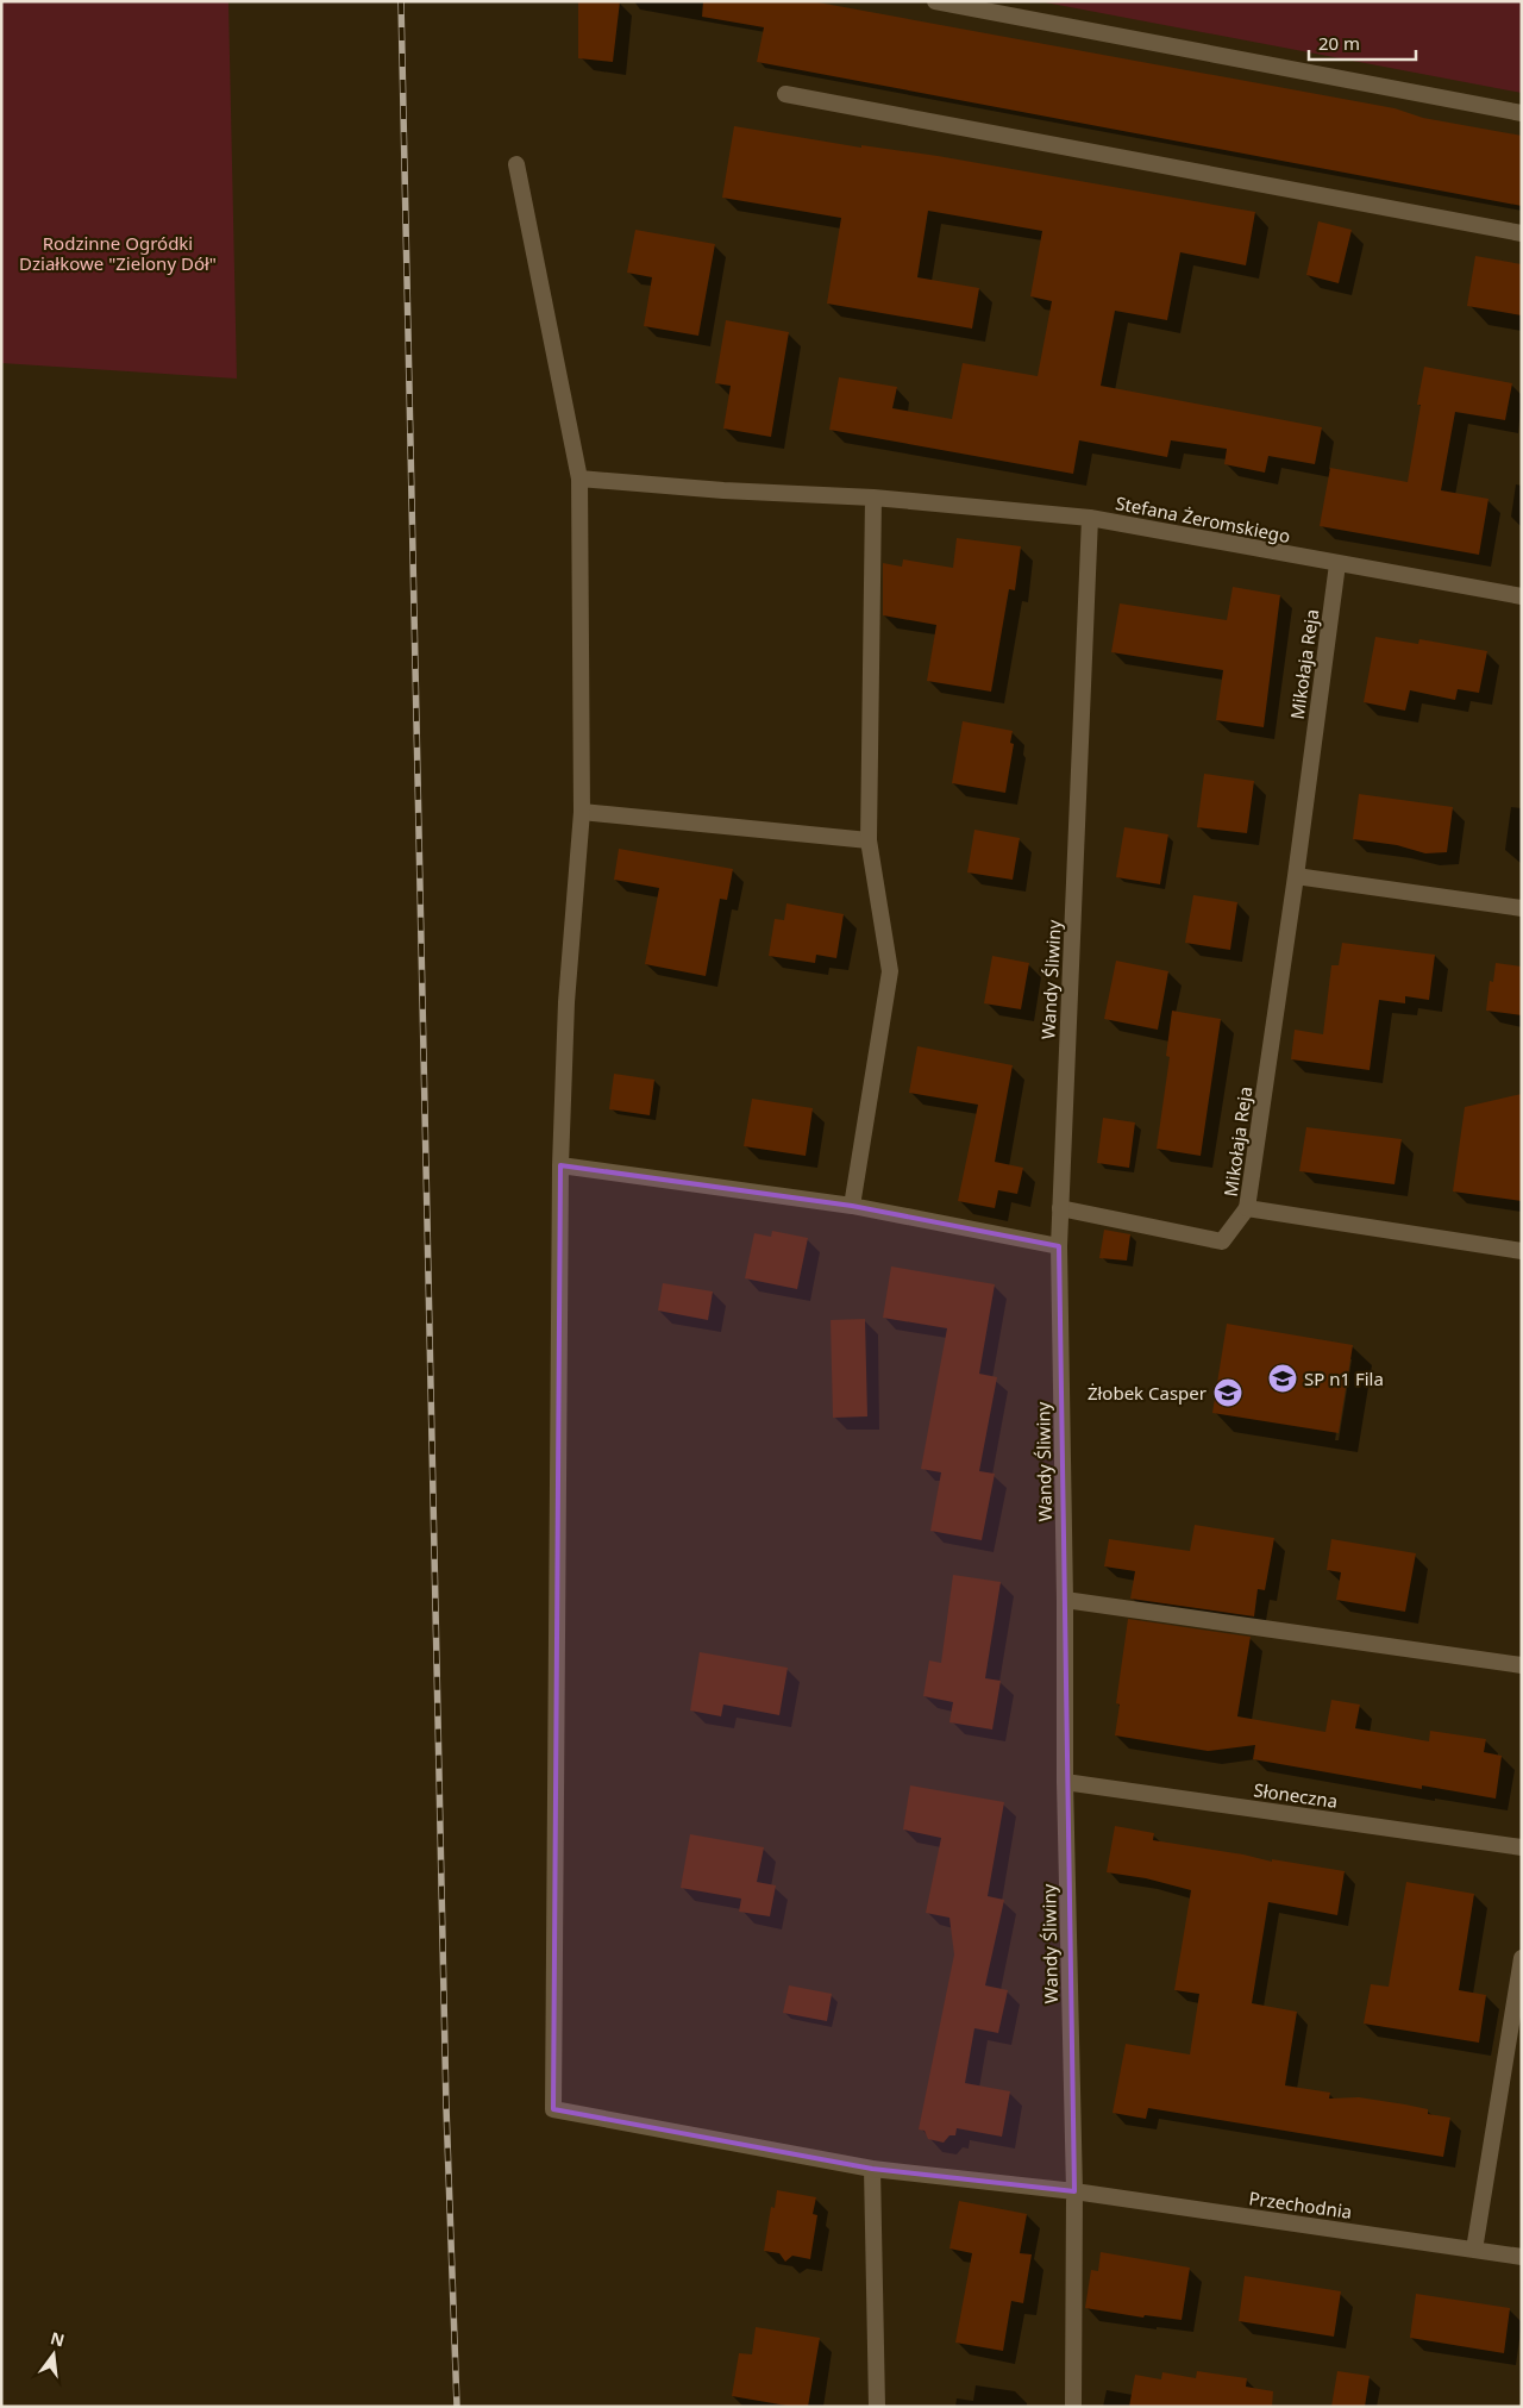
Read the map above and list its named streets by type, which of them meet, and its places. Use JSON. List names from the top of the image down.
{
  "streets": {
    "street": [
      "Stefana Żeromskiego",
      "Mikołaja Reja",
      "Wandy Śliwiny",
      "Słoneczna",
      "Przechodnia"
    ]
  },
  "crossings": [
    ["Stefana Żeromskiego", "Mikołaja Reja"],
    ["Stefana Żeromskiego", "Wandy Śliwiny"],
    ["Wandy Śliwiny", "Słoneczna"],
    ["Wandy Śliwiny", "Przechodnia"]
  ],
  "parks": ["Rodzinne Ogródki Działkowe \"Zielony Dół\""],
  "places": {
    "school or university": ["SP n1 Fila", "Żłobek Casper"]
  },
  "scale_bar": "20 m",
  "north": "top"
}
